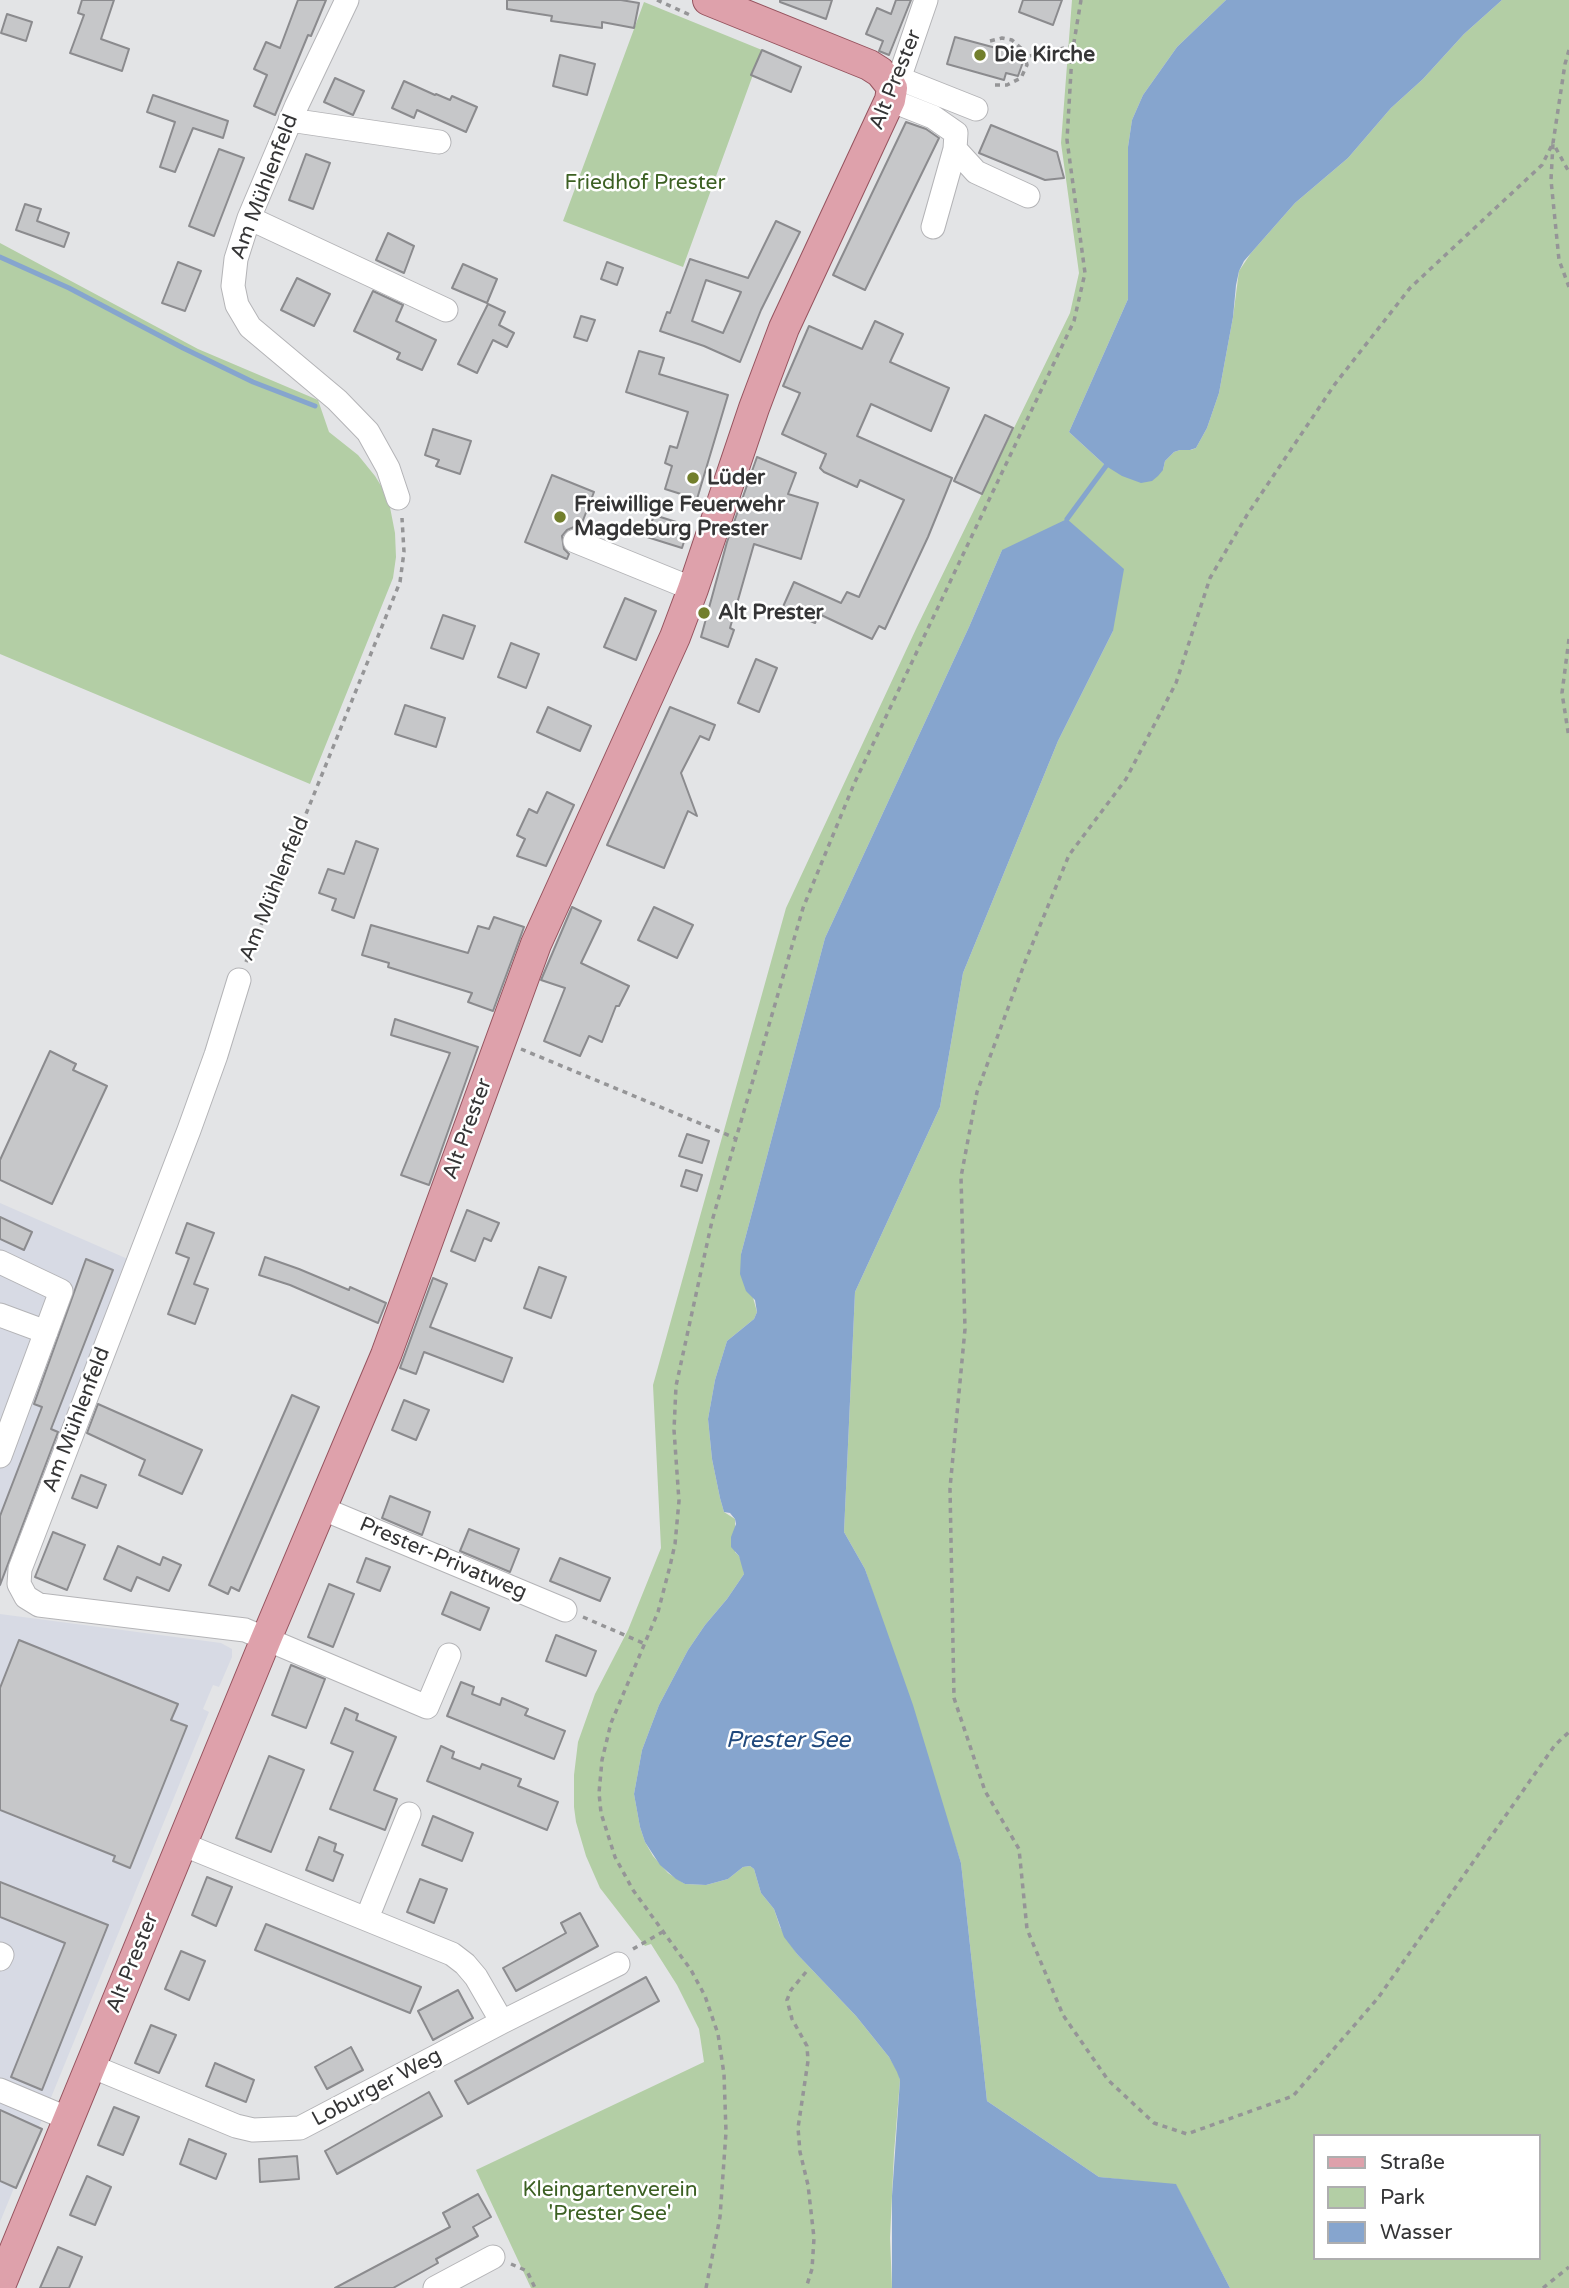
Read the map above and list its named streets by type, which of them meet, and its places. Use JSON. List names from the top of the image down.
{
  "streets": {
    "main road": ["Alt Prester"],
    "street": ["Am Mühlenfeld", "Prester-Privatweg", "Loburger Weg"]
  },
  "crossings": [
    ["Alt Prester", "Am Mühlenfeld"],
    ["Alt Prester", "Prester-Privatweg"],
    ["Alt Prester", "Loburger Weg"]
  ],
  "water": ["Prester See"],
  "parks": ["Friedhof Prester", "Kleingartenverein 'Prester See'"],
  "places": [
    "Die Kirche",
    "Lüder",
    "Freiwillige Feuerwehr Magdeburg Prester",
    "Alt Prester"
  ],
  "legend": ["Straße", "Park", "Wasser"]
}
